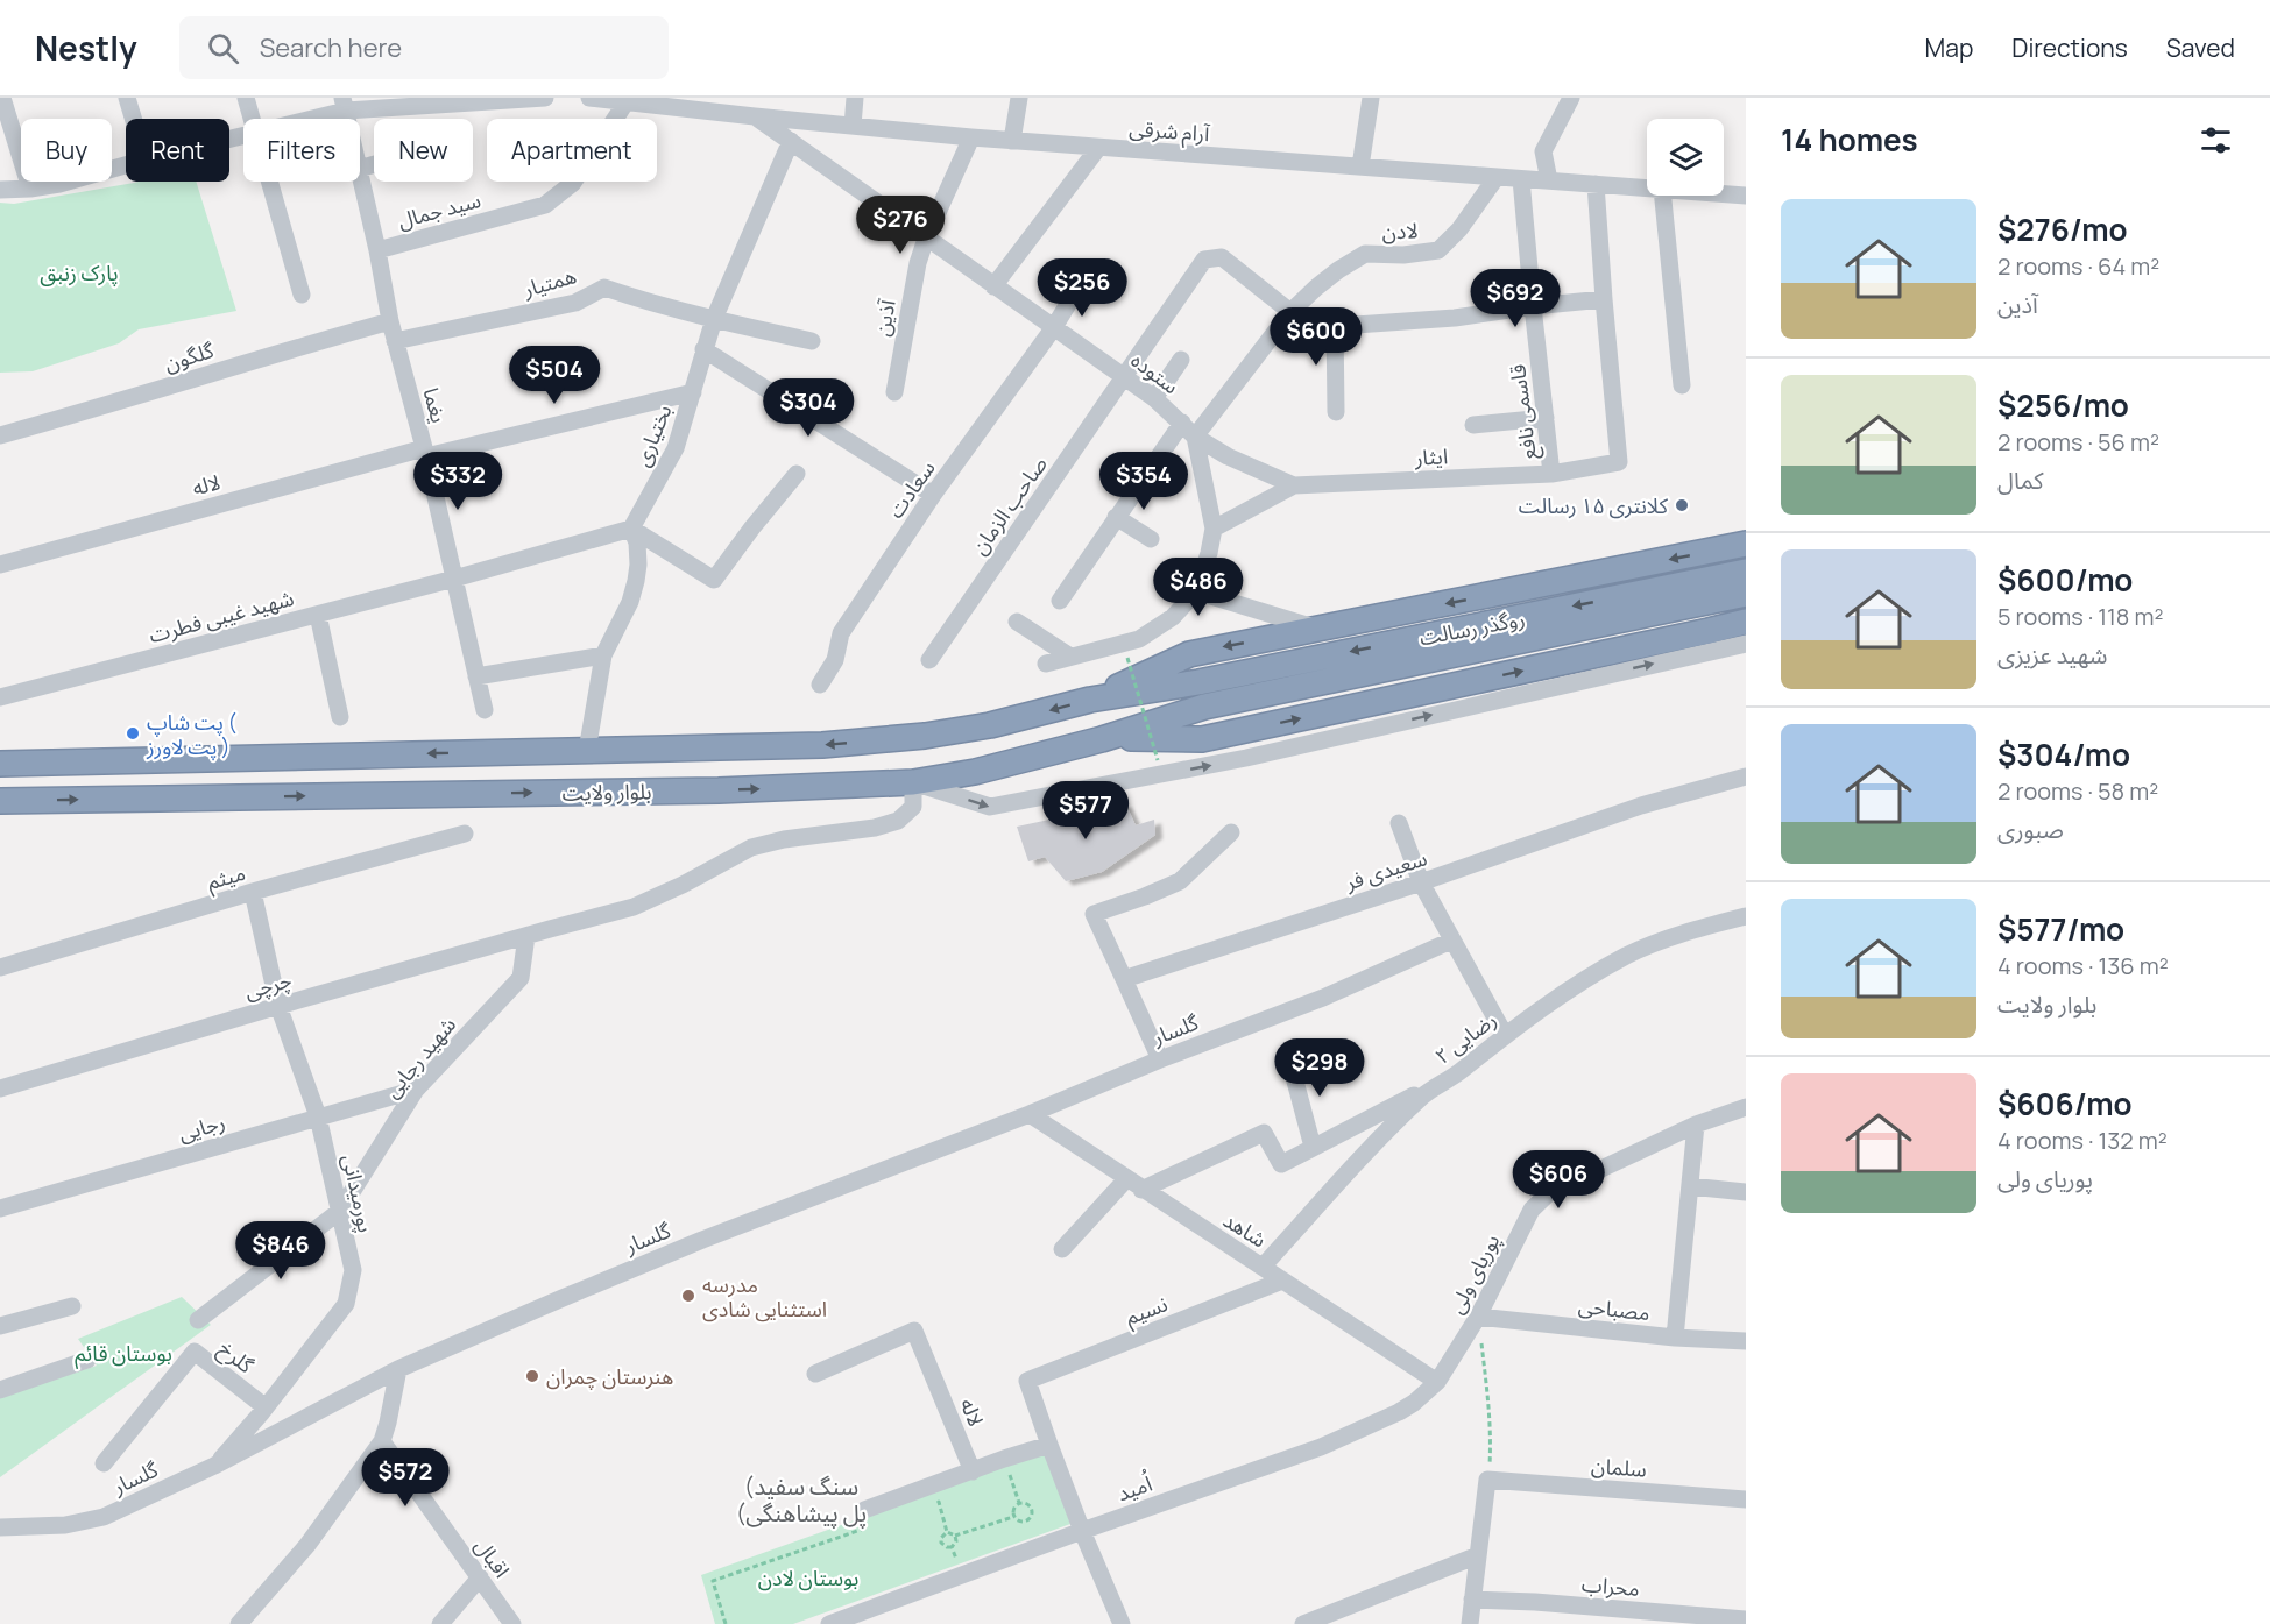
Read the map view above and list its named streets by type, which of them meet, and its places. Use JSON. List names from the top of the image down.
{
  "streets": {
    "highway": ["روگذر رسالت", "بلوار ولایت"],
    "street": [
      "آرام شرقی",
      "سید جمال",
      "لادن",
      "همتیار",
      "آذین",
      "گلگون",
      "ستوده",
      "یغما",
      "قاسمی نافع",
      "بختیاری",
      "ایثار",
      "لاله",
      "سعادت",
      "صاحب الزمان",
      "شهید غیبی فطرت",
      "سعیدی فر",
      "میثم",
      "چرچی",
      "گلسار",
      "رضایی ۲",
      "شهید رجایی",
      "رجایی",
      "پورمیدانی",
      "شاهد",
      "پوریای ولی",
      "مصباحی",
      "نسیم",
      "گلرخ",
      "سلمان",
      "اُمید",
      "اقبال",
      "محراب"
    ]
  },
  "crossings": [
    ["آرام شرقی", "سید جمال"],
    ["آرام شرقی", "لادن"],
    ["آرام شرقی", "آذین"],
    ["آرام شرقی", "ستوده"],
    ["آرام شرقی", "قاسمی نافع"],
    ["آرام شرقی", "ایثار"],
    ["سید جمال", "یغما"],
    ["لادن", "ستوده"],
    ["لادن", "صاحب الزمان"],
    ["همتیار", "یغما"],
    ["همتیار", "بختیاری"],
    ["آذین", "ستوده"],
    ["گلگون", "یغما"],
    ["ستوده", "بختیاری"],
    ["ستوده", "ایثار"],
    ["ستوده", "سعادت"],
    ["ستوده", "صاحب الزمان"],
    ["یغما", "لاله"],
    ["یغما", "شهید غیبی فطرت"],
    ["قاسمی نافع", "ایثار"],
    ["بختیاری", "لاله"],
    ["بختیاری", "شهید غیبی فطرت"],
    ["روگذر رسالت", "بلوار ولایت"],
    ["بلوار ولایت", "چرچی"],
    ["میثم", "پورمیدانی"],
    ["چرچی", "شهید رجایی"],
    ["چرچی", "پورمیدانی"],
    ["گلسار", "پورمیدانی"],
    ["گلسار", "شاهد"],
    ["رضایی ۲", "شاهد"],
    ["شهید رجایی", "رجایی"],
    ["شهید رجایی", "پورمیدانی"],
    ["رجایی", "پورمیدانی"],
    ["پورمیدانی", "گلرخ"],
    ["شاهد", "پوریای ولی"],
    ["شاهد", "نسیم"],
    ["شاهد", "اُمید"],
    ["پوریای ولی", "مصباحی"],
    ["پوریای ولی", "اُمید"]
  ],
  "districts": ["(سنگ سفید (پل پیشاهنگی"],
  "parks": ["پارک زنبق", "بوستان قائم", "بوستان لادن"],
  "places": [
    "کلانتری ۱۵ رسالت",
    "پت شاپ ( پت لاورز )",
    "مدرسه استثنایی شادی",
    "هنرستان چمران"
  ],
  "page": {
    "header": "Nestly",
    "search": "Search here",
    "nav": ["Map", "Directions", "Saved"],
    "heading": "14 homes",
    "chip": [
      "Buy",
      "Rent",
      "Filters",
      "New",
      "Apartment"
    ],
    "list": [
      {
        "name": "$276/mo",
        "note": "2 rooms · 64 m² · آذین"
      },
      {
        "name": "$256/mo",
        "note": "2 rooms · 56 m² · کمال"
      },
      {
        "name": "$600/mo",
        "note": "5 rooms · 118 m² · شهید عزیزی"
      },
      {
        "name": "$304/mo",
        "note": "2 rooms · 58 m² · صبوری"
      },
      {
        "name": "$577/mo",
        "note": "4 rooms · 136 m² · بلوار ولایت"
      },
      {
        "name": "$606/mo",
        "note": "4 rooms · 132 m² · پوریای ولی"
      }
    ],
    "price": [
      "$276",
      "$256",
      "$692",
      "$600",
      "$504",
      "$304",
      "$332",
      "$354",
      "$486",
      "$577",
      "$298",
      "$606",
      "$846",
      "$572"
    ]
  }
}
